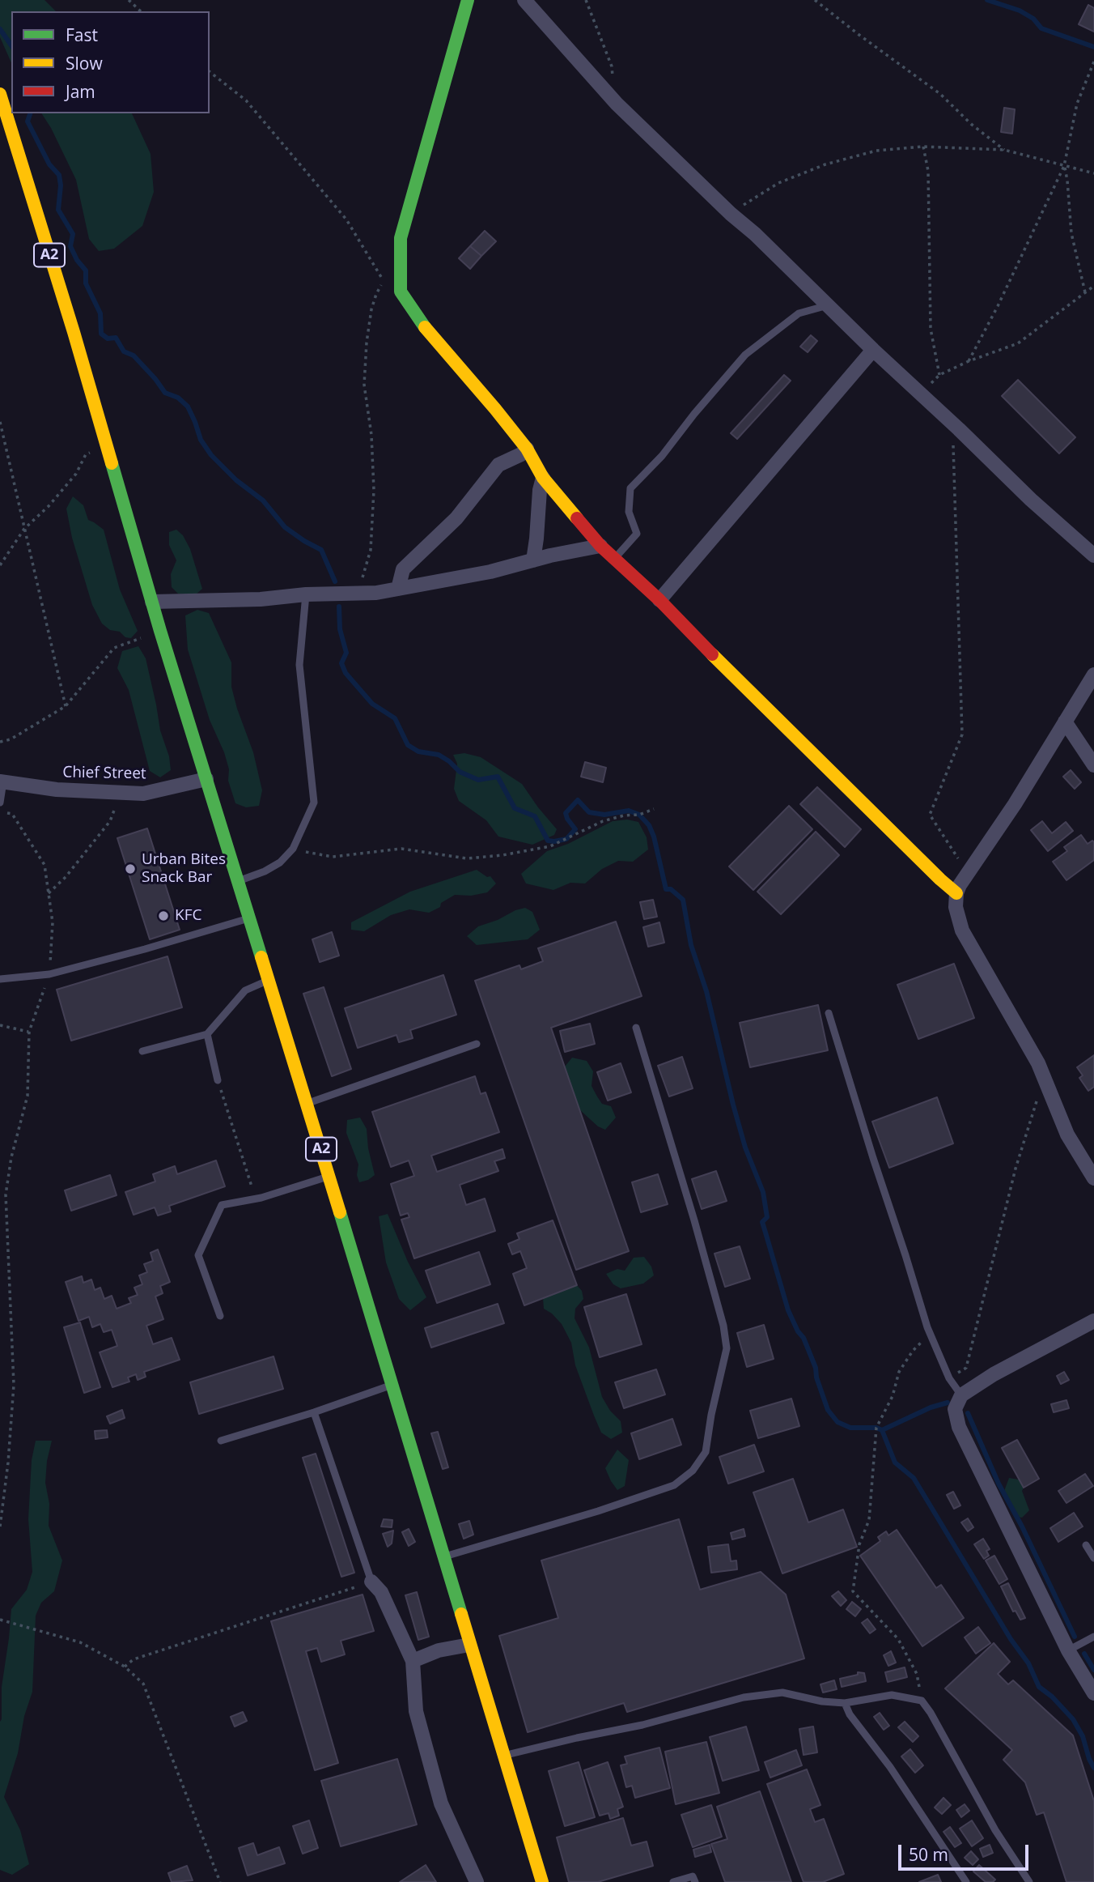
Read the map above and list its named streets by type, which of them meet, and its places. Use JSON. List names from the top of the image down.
{
  "streets": {
    "main road": ["A2"],
    "street": ["Chief Street"]
  },
  "crossings": [
    ["A2", "Chief Street"]
  ],
  "places": ["Urban Bites Snack Bar", "KFC"],
  "legend": ["Fast", "Slow", "Jam"],
  "scale_bar": "50 m"
}
